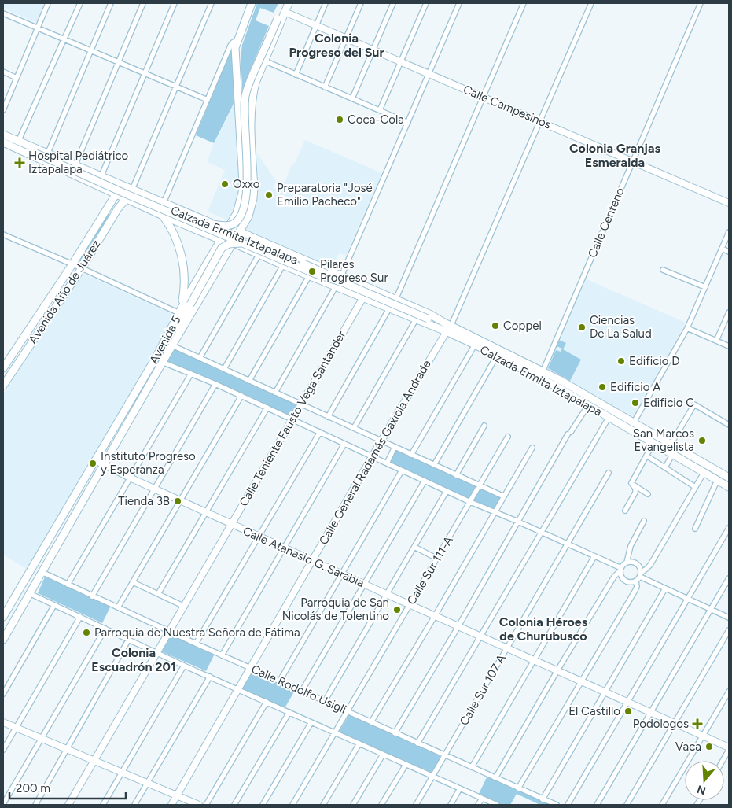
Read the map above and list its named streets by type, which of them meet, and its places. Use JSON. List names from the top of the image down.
{
  "streets": {
    "main road": ["Calzada Ermita Iztapalapa", "Avenida Año de Juárez", "Avenida 5"],
    "street": [
      "Calle Campesinos",
      "Calle Centeno",
      "Calle Teniente Fausto Vega Santander",
      "Calle General Radamés Gaxiola Andrade",
      "Calle Atanasio G. Sarabia",
      "Calle Sur 111-A",
      "Calle Rodolfo Usigli",
      "Calle Sur 107 A"
    ]
  },
  "crossings": [
    ["Calle Campesinos", "Calle Centeno"],
    ["Calle Campesinos", "Avenida 5"],
    ["Calle Centeno", "Calzada Ermita Iztapalapa"],
    ["Calzada Ermita Iztapalapa", "Avenida Año de Juárez"],
    ["Calzada Ermita Iztapalapa", "Avenida 5"],
    ["Calzada Ermita Iztapalapa", "Calle Teniente Fausto Vega Santander"],
    ["Calzada Ermita Iztapalapa", "Calle General Radamés Gaxiola Andrade"],
    ["Avenida 5", "Calle Atanasio G. Sarabia"],
    ["Avenida 5", "Calle Rodolfo Usigli"],
    ["Calle Teniente Fausto Vega Santander", "Calle Atanasio G. Sarabia"],
    ["Calle Teniente Fausto Vega Santander", "Calle Rodolfo Usigli"],
    ["Calle General Radamés Gaxiola Andrade", "Calle Atanasio G. Sarabia"],
    ["Calle General Radamés Gaxiola Andrade", "Calle Rodolfo Usigli"],
    ["Calle Atanasio G. Sarabia", "Calle Sur 111-A"],
    ["Calle Atanasio G. Sarabia", "Calle Sur 107 A"],
    ["Calle Sur 111-A", "Calle Rodolfo Usigli"],
    ["Calle Rodolfo Usigli", "Calle Sur 107 A"]
  ],
  "districts": [
    "Colonia Progreso del Sur",
    "Colonia Granjas Esmeralda",
    "Colonia Héroes de Churubusco",
    "Colonia Escuadrón 201"
  ],
  "places": {
    "other": [
      "Coca-Cola",
      "Oxxo",
      "Preparatoria \"José Emilio Pacheco\"",
      "Pilares Progreso Sur",
      "Coppel",
      "Ciencias De La Salud",
      "Edificio D",
      "Edificio A",
      "Edificio C",
      "San Marcos Evangelista",
      "Instituto Progreso y Esperanza",
      "Tienda 3B",
      "Parroquia de San Nicolás de Tolentino",
      "Parroquia de Nuestra Señora de Fátima",
      "El Castillo",
      "Vaca"
    ],
    "health": ["Hospital Pediátrico Iztapalapa", "Podologos"]
  },
  "scale_bar": "200 m",
  "north": "bottom"
}
